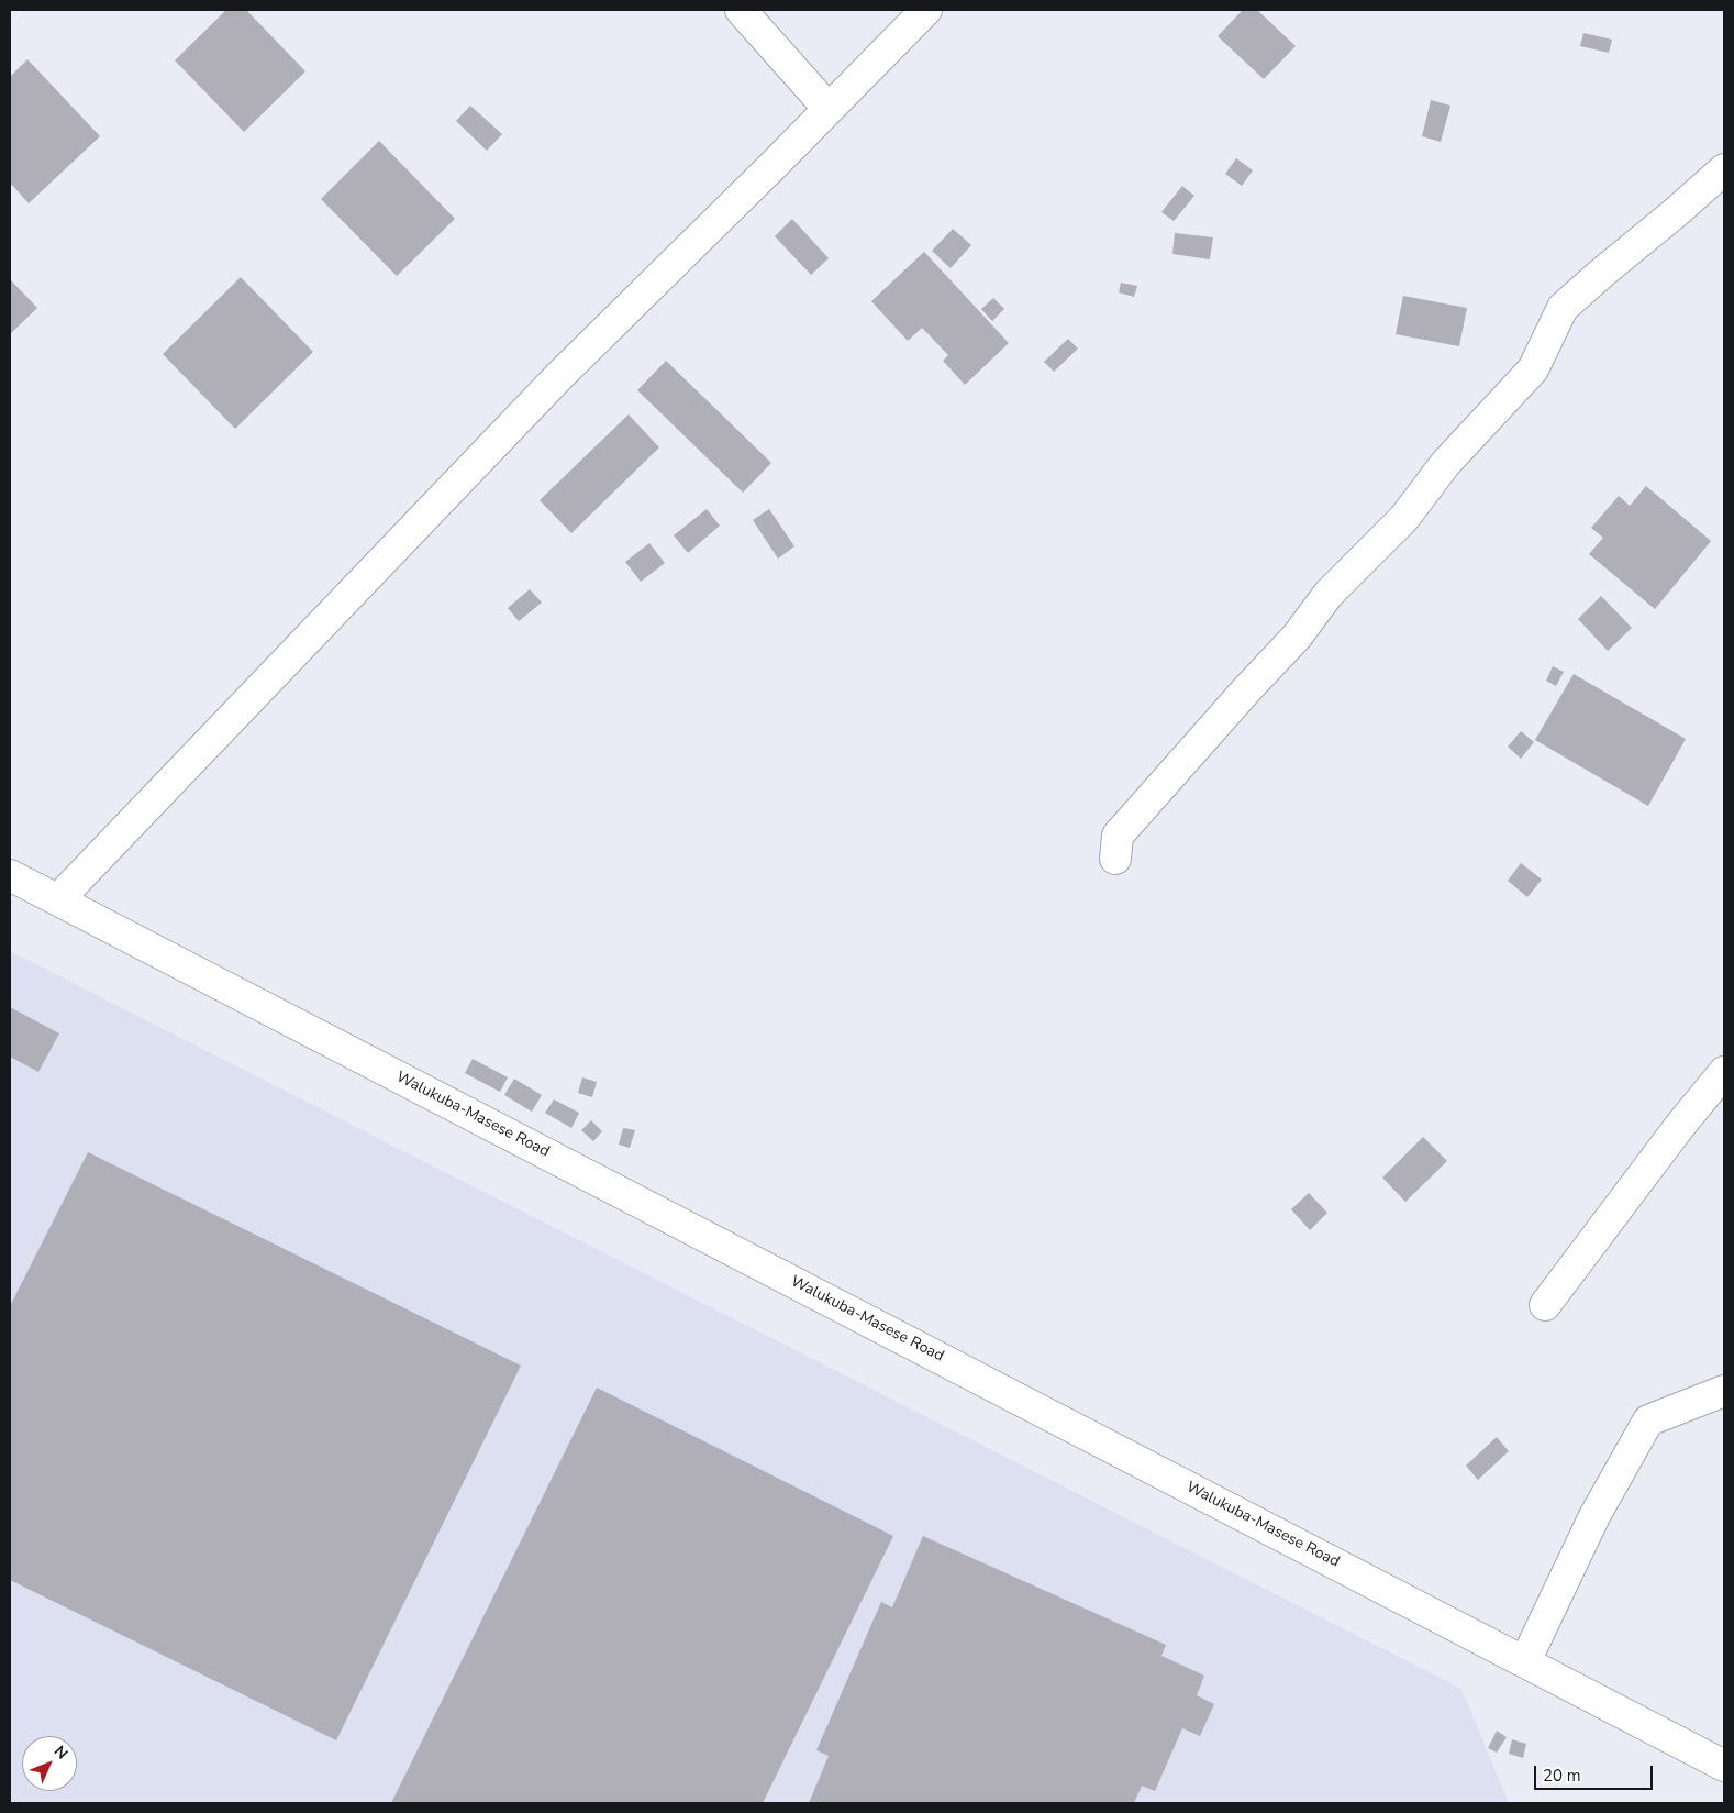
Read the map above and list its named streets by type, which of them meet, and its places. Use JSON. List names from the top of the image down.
{
  "streets": {
    "street": ["Walukuba-Masese Road"]
  },
  "scale_bar": "20 m",
  "north": "top right"
}
